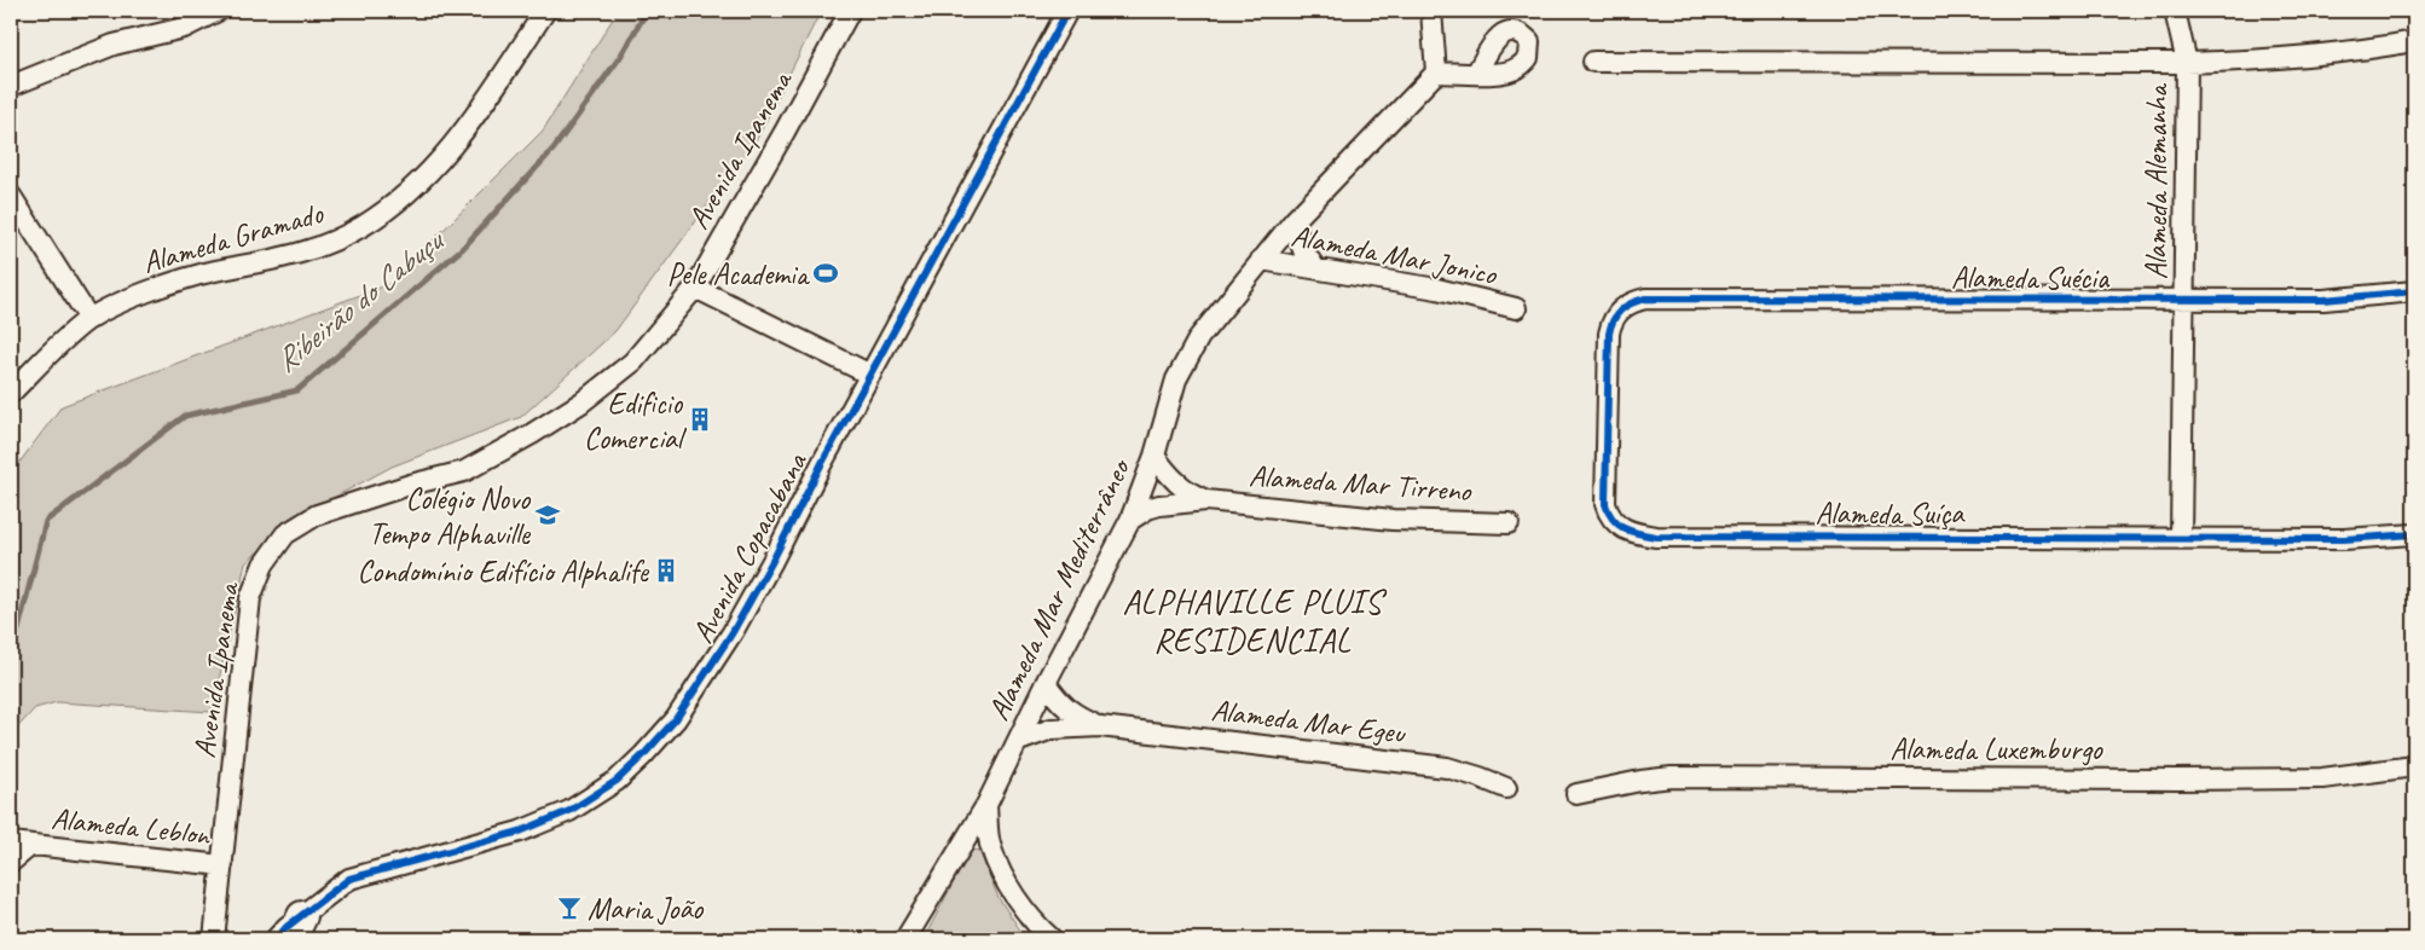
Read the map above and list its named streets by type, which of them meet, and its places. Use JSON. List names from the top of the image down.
{
  "streets": {
    "street": [
      "Avenida Ipanema",
      "Alameda Alemanha",
      "Alameda Gramado",
      "Alameda Mar Jonico",
      "Alameda Suécia",
      "Alameda Mar Tirreno",
      "Alameda Suíça",
      "Avenida Copacabana",
      "Alameda Mar Mediterrâneo",
      "Alameda Mar Egeu",
      "Alameda Luxemburgo",
      "Alameda Leblon"
    ]
  },
  "crossings": [
    ["Avenida Ipanema", "Alameda Leblon"],
    ["Alameda Alemanha", "Alameda Suécia"],
    ["Alameda Alemanha", "Alameda Suíça"],
    ["Alameda Mar Jonico", "Alameda Mar Mediterrâneo"],
    ["Alameda Suécia", "Alameda Suíça"],
    ["Alameda Mar Tirreno", "Alameda Mar Mediterrâneo"],
    ["Alameda Mar Mediterrâneo", "Alameda Mar Egeu"]
  ],
  "districts": ["ALPHAVILLE PLUIS RESIDENCIAL"],
  "water": ["Ribeirão do Cabuçu"],
  "places": {
    "sports": ["Pele Academia"],
    "building": ["Edificio Comercial", "Condomínio Edifício Alphalife"],
    "school or university": ["Colégio Novo Tempo Alphaville"],
    "bar": ["Maria João"]
  }
}
